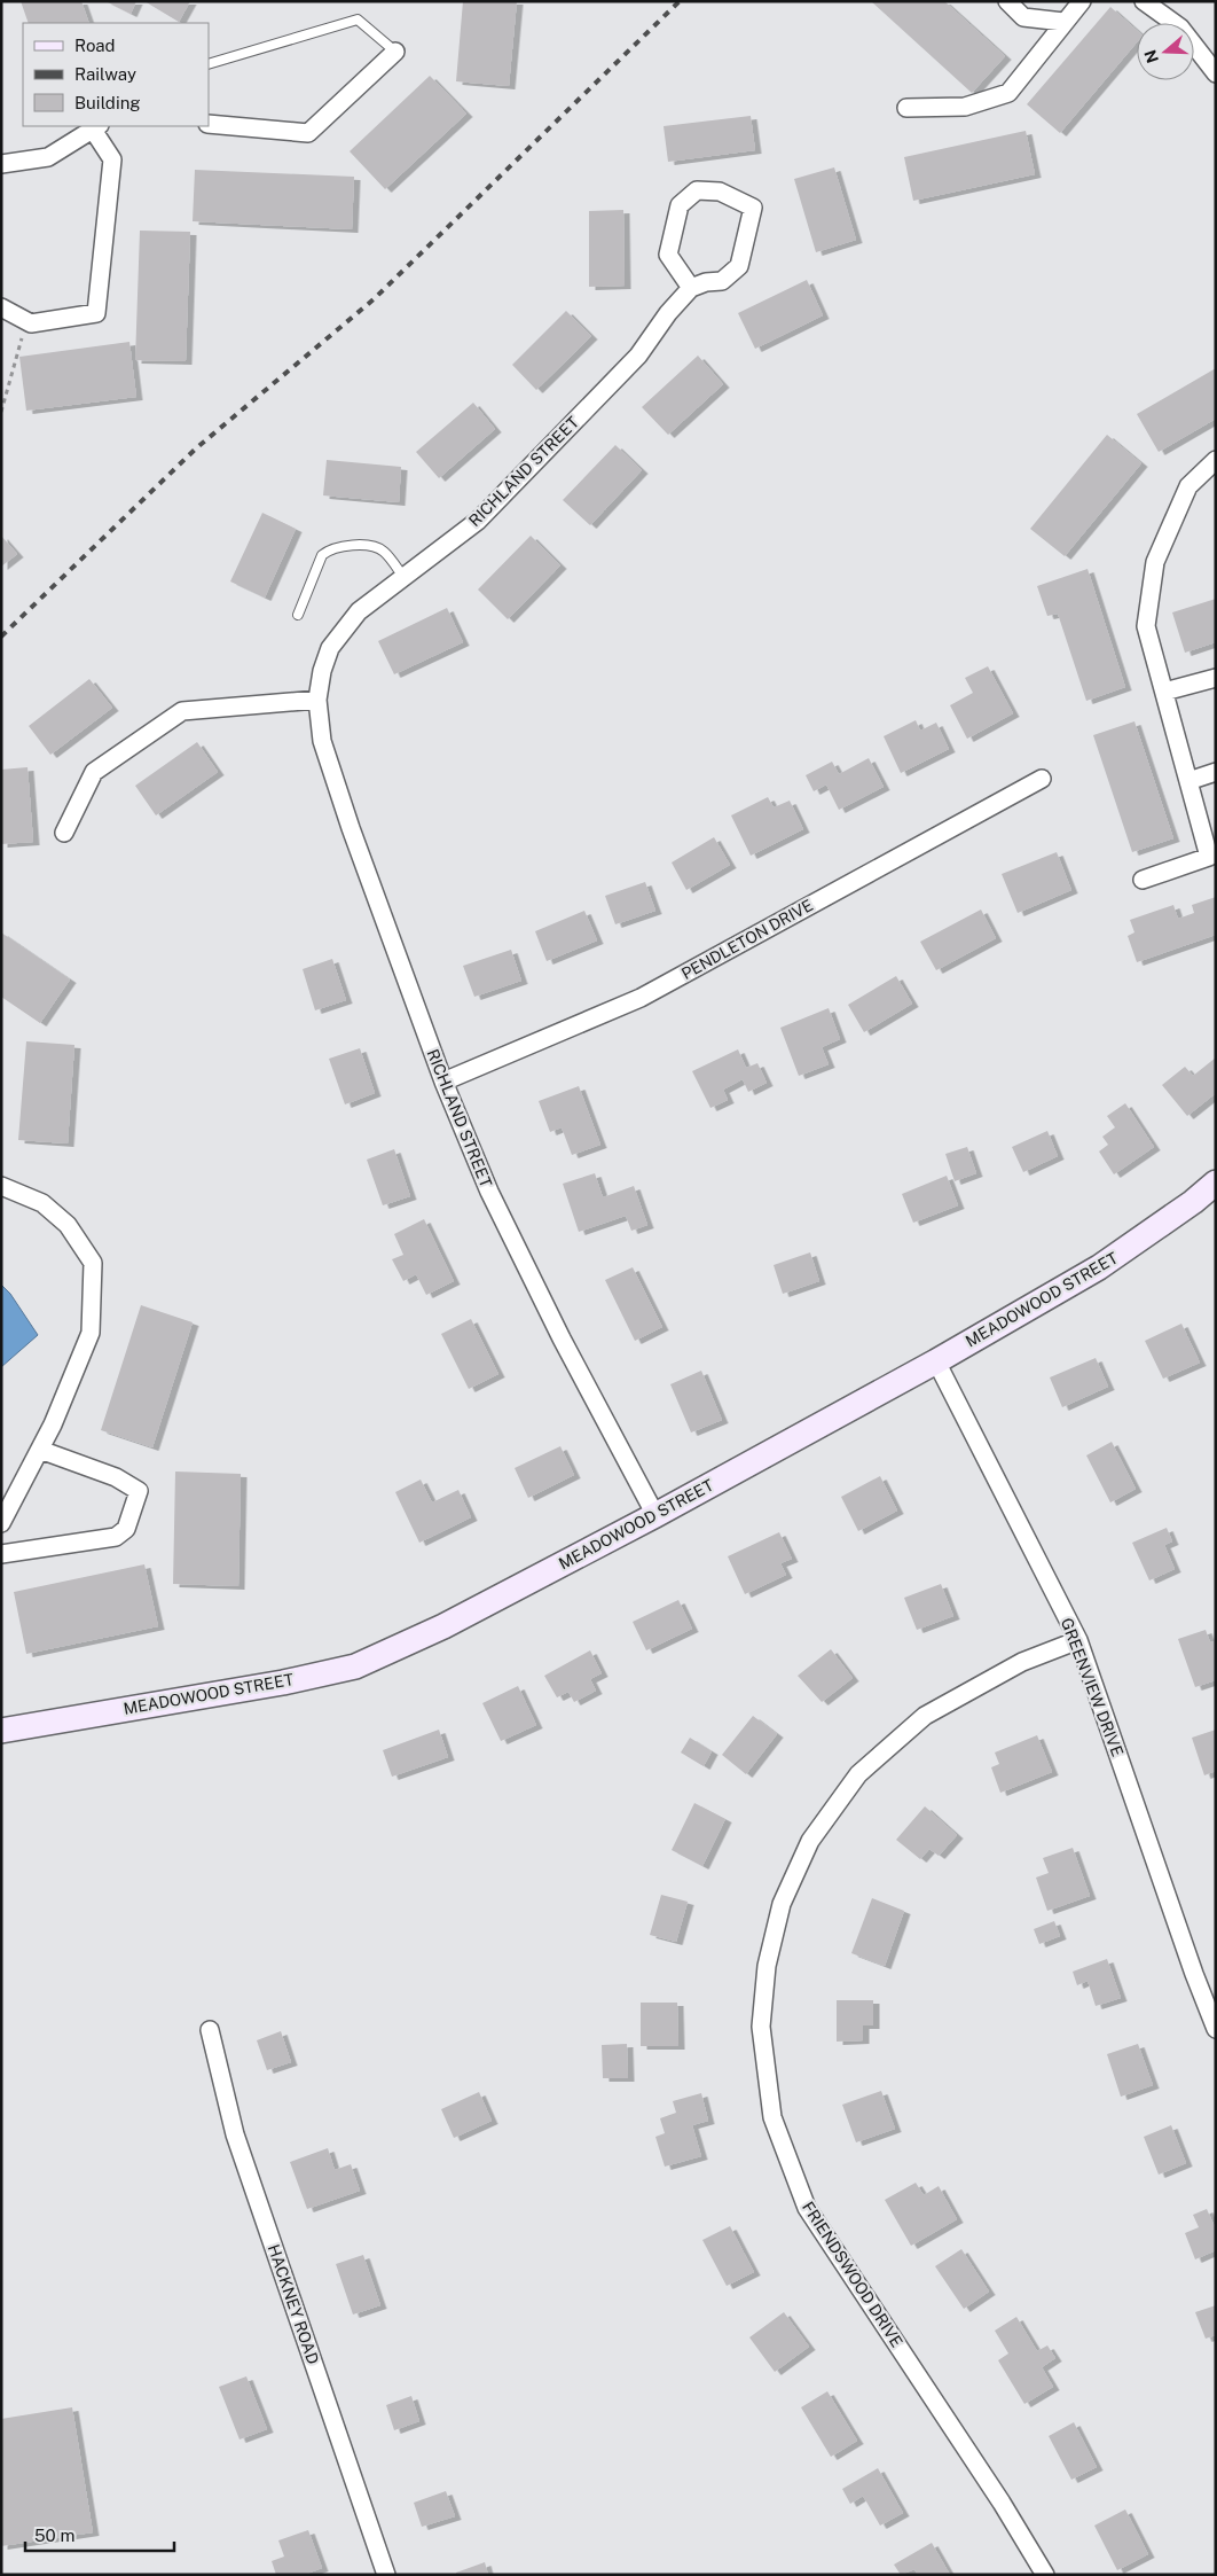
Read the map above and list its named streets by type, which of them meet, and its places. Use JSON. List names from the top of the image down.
{
  "streets": {
    "street": [
      "RICHLAND STREET",
      "PENDLETON DRIVE",
      "MEADOWOOD STREET",
      "GREENVIEW DRIVE",
      "FRIENDSWOOD DRIVE",
      "HACKNEY ROAD"
    ]
  },
  "crossings": [
    ["RICHLAND STREET", "PENDLETON DRIVE"],
    ["RICHLAND STREET", "MEADOWOOD STREET"],
    ["MEADOWOOD STREET", "GREENVIEW DRIVE"],
    ["GREENVIEW DRIVE", "FRIENDSWOOD DRIVE"]
  ],
  "legend": ["Road", "Railway", "Building"],
  "scale_bar": "50 m",
  "north": "left"
}
